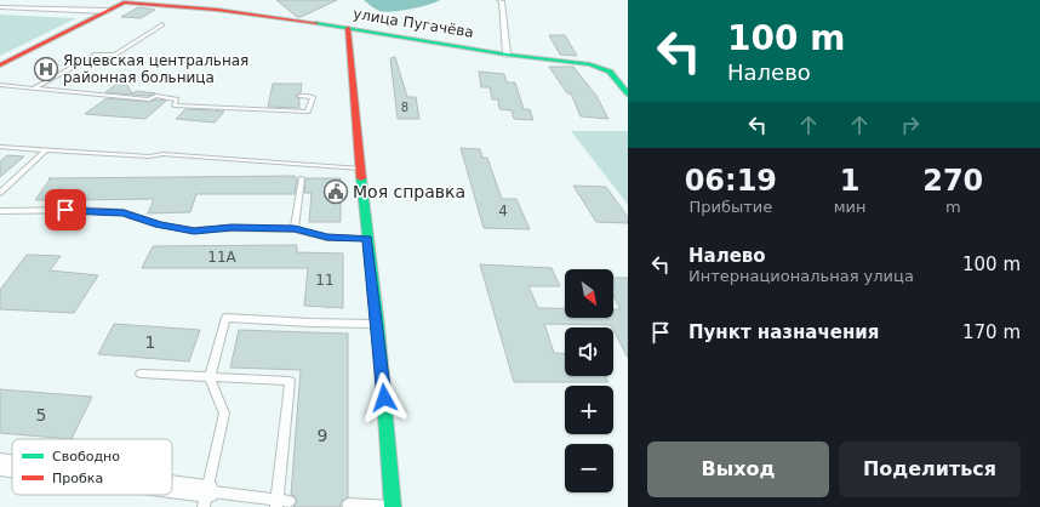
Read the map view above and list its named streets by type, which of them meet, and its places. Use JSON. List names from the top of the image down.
{
  "streets": {
    "street": ["улица Пугачёва"]
  },
  "places": {
    "hospital": ["Ярцевская центральная районная больница"],
    "public building": ["Моя справка"]
  },
  "house_numbers": [
    "8",
    "4",
    "11А",
    "11",
    "1",
    "5",
    "9"
  ],
  "legend": ["Свободно", "Пробка"],
  "north": "bottom right",
  "page": {
    "turn": ["100 m", "Налево"],
    "eta": [
      "06:19",
      "Прибытие",
      "1",
      "мин",
      "270",
      "m"
    ],
    "list": [
      {
        "name": "Налево",
        "note": "Интернациональная улица",
        "value": "100 m"
      },
      {
        "name": "Пункт назначения",
        "value": "170 m"
      }
    ],
    "map_buttons": ["+", "−"],
    "buttons": ["Выход", "Поделиться"]
  }
}
